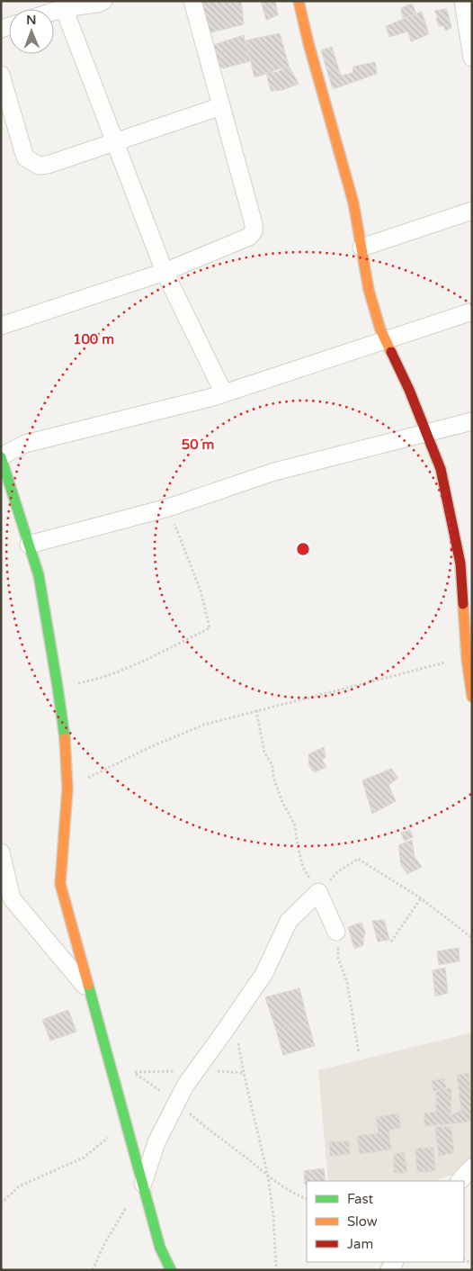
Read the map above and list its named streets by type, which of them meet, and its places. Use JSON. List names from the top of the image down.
{
  "legend": ["Fast", "Slow", "Jam"],
  "north": "top",
  "rings": ["100 m", "50 m"]
}
